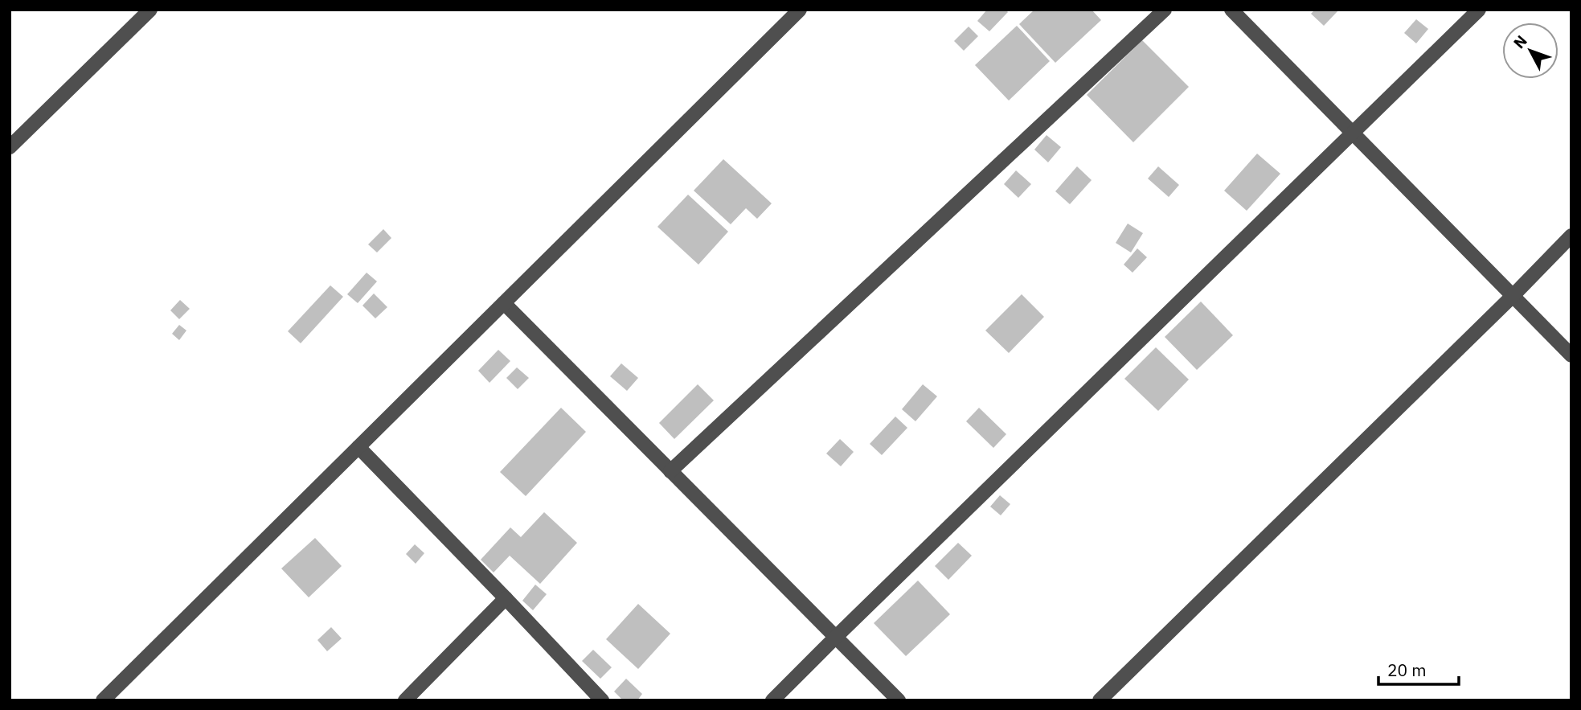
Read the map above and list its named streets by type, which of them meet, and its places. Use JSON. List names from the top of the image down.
{
  "scale_bar": "20 m",
  "north": "top left"
}
